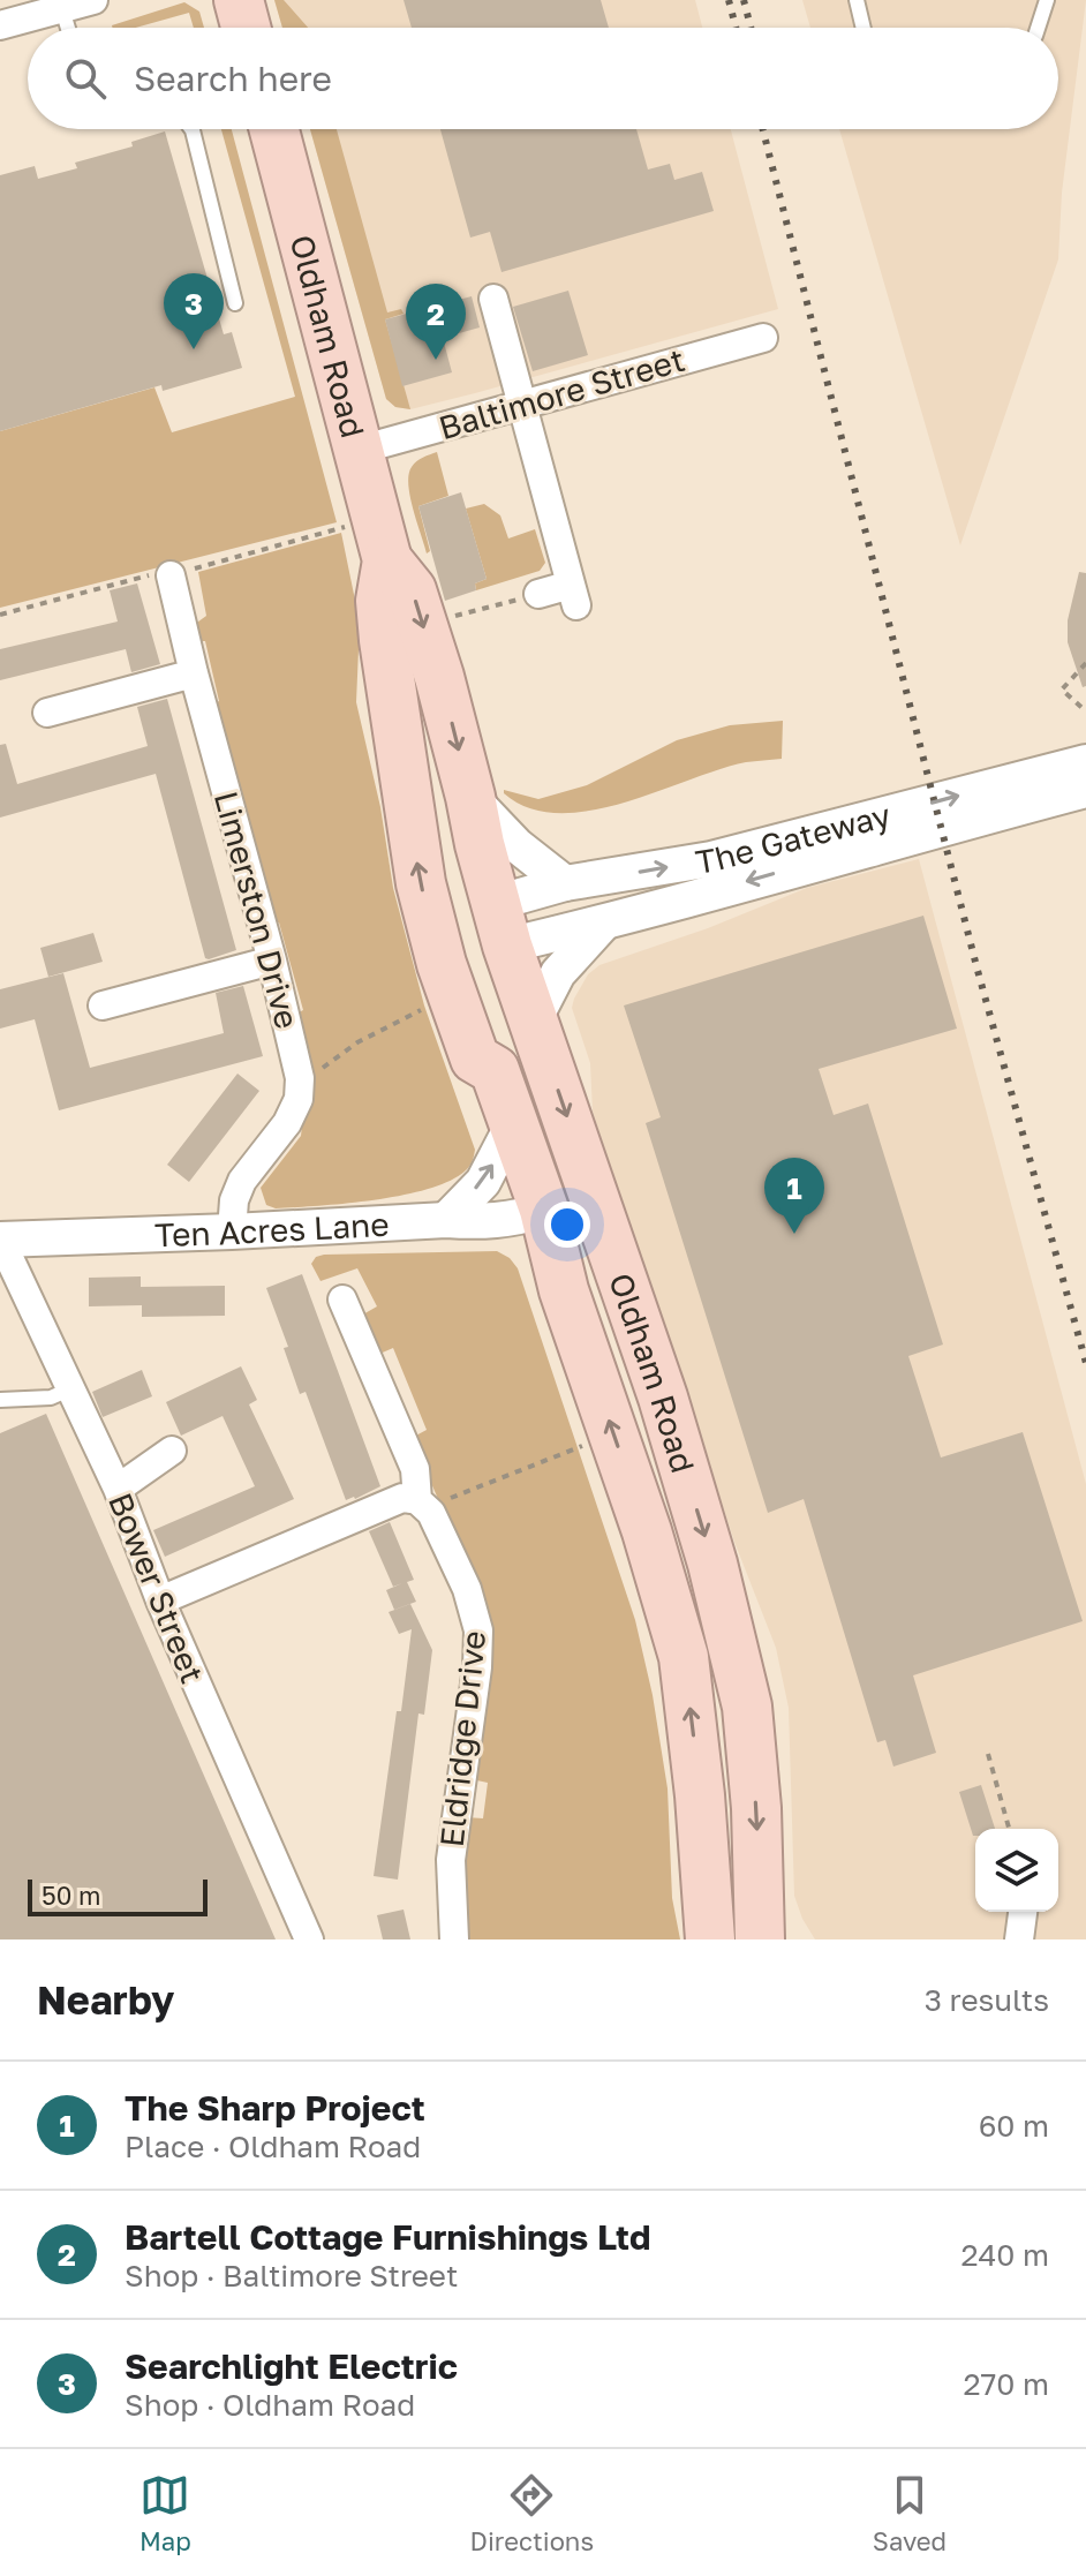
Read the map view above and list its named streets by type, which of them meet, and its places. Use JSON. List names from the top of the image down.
{
  "streets": {
    "highway": ["Oldham Road"],
    "street": [
      "Baltimore Street",
      "The Gateway",
      "Limerston Drive",
      "Ten Acres Lane",
      "Bower Street",
      "Eldridge Drive"
    ]
  },
  "crossings": [
    ["Oldham Road", "Baltimore Street"],
    ["Oldham Road", "The Gateway"],
    ["Oldham Road", "Ten Acres Lane"],
    ["Limerston Drive", "Ten Acres Lane"],
    ["Ten Acres Lane", "Bower Street"]
  ],
  "scale_bar": "50 m",
  "page": {
    "search": "Search here",
    "pins": ["3", "2", "1"],
    "scale": "50 m",
    "heading": ["Nearby", "3 results"],
    "list": [
      {
        "mark": "1",
        "name": "The Sharp Project",
        "note": "Place · Oldham Road",
        "value": "60 m"
      },
      {
        "mark": "2",
        "name": "Bartell Cottage Furnishings Ltd",
        "note": "Shop · Baltimore Street",
        "value": "240 m"
      },
      {
        "mark": "3",
        "name": "Searchlight Electric",
        "note": "Shop · Oldham Road",
        "value": "270 m"
      }
    ],
    "nav": ["Map", "Directions", "Saved"]
  }
}
